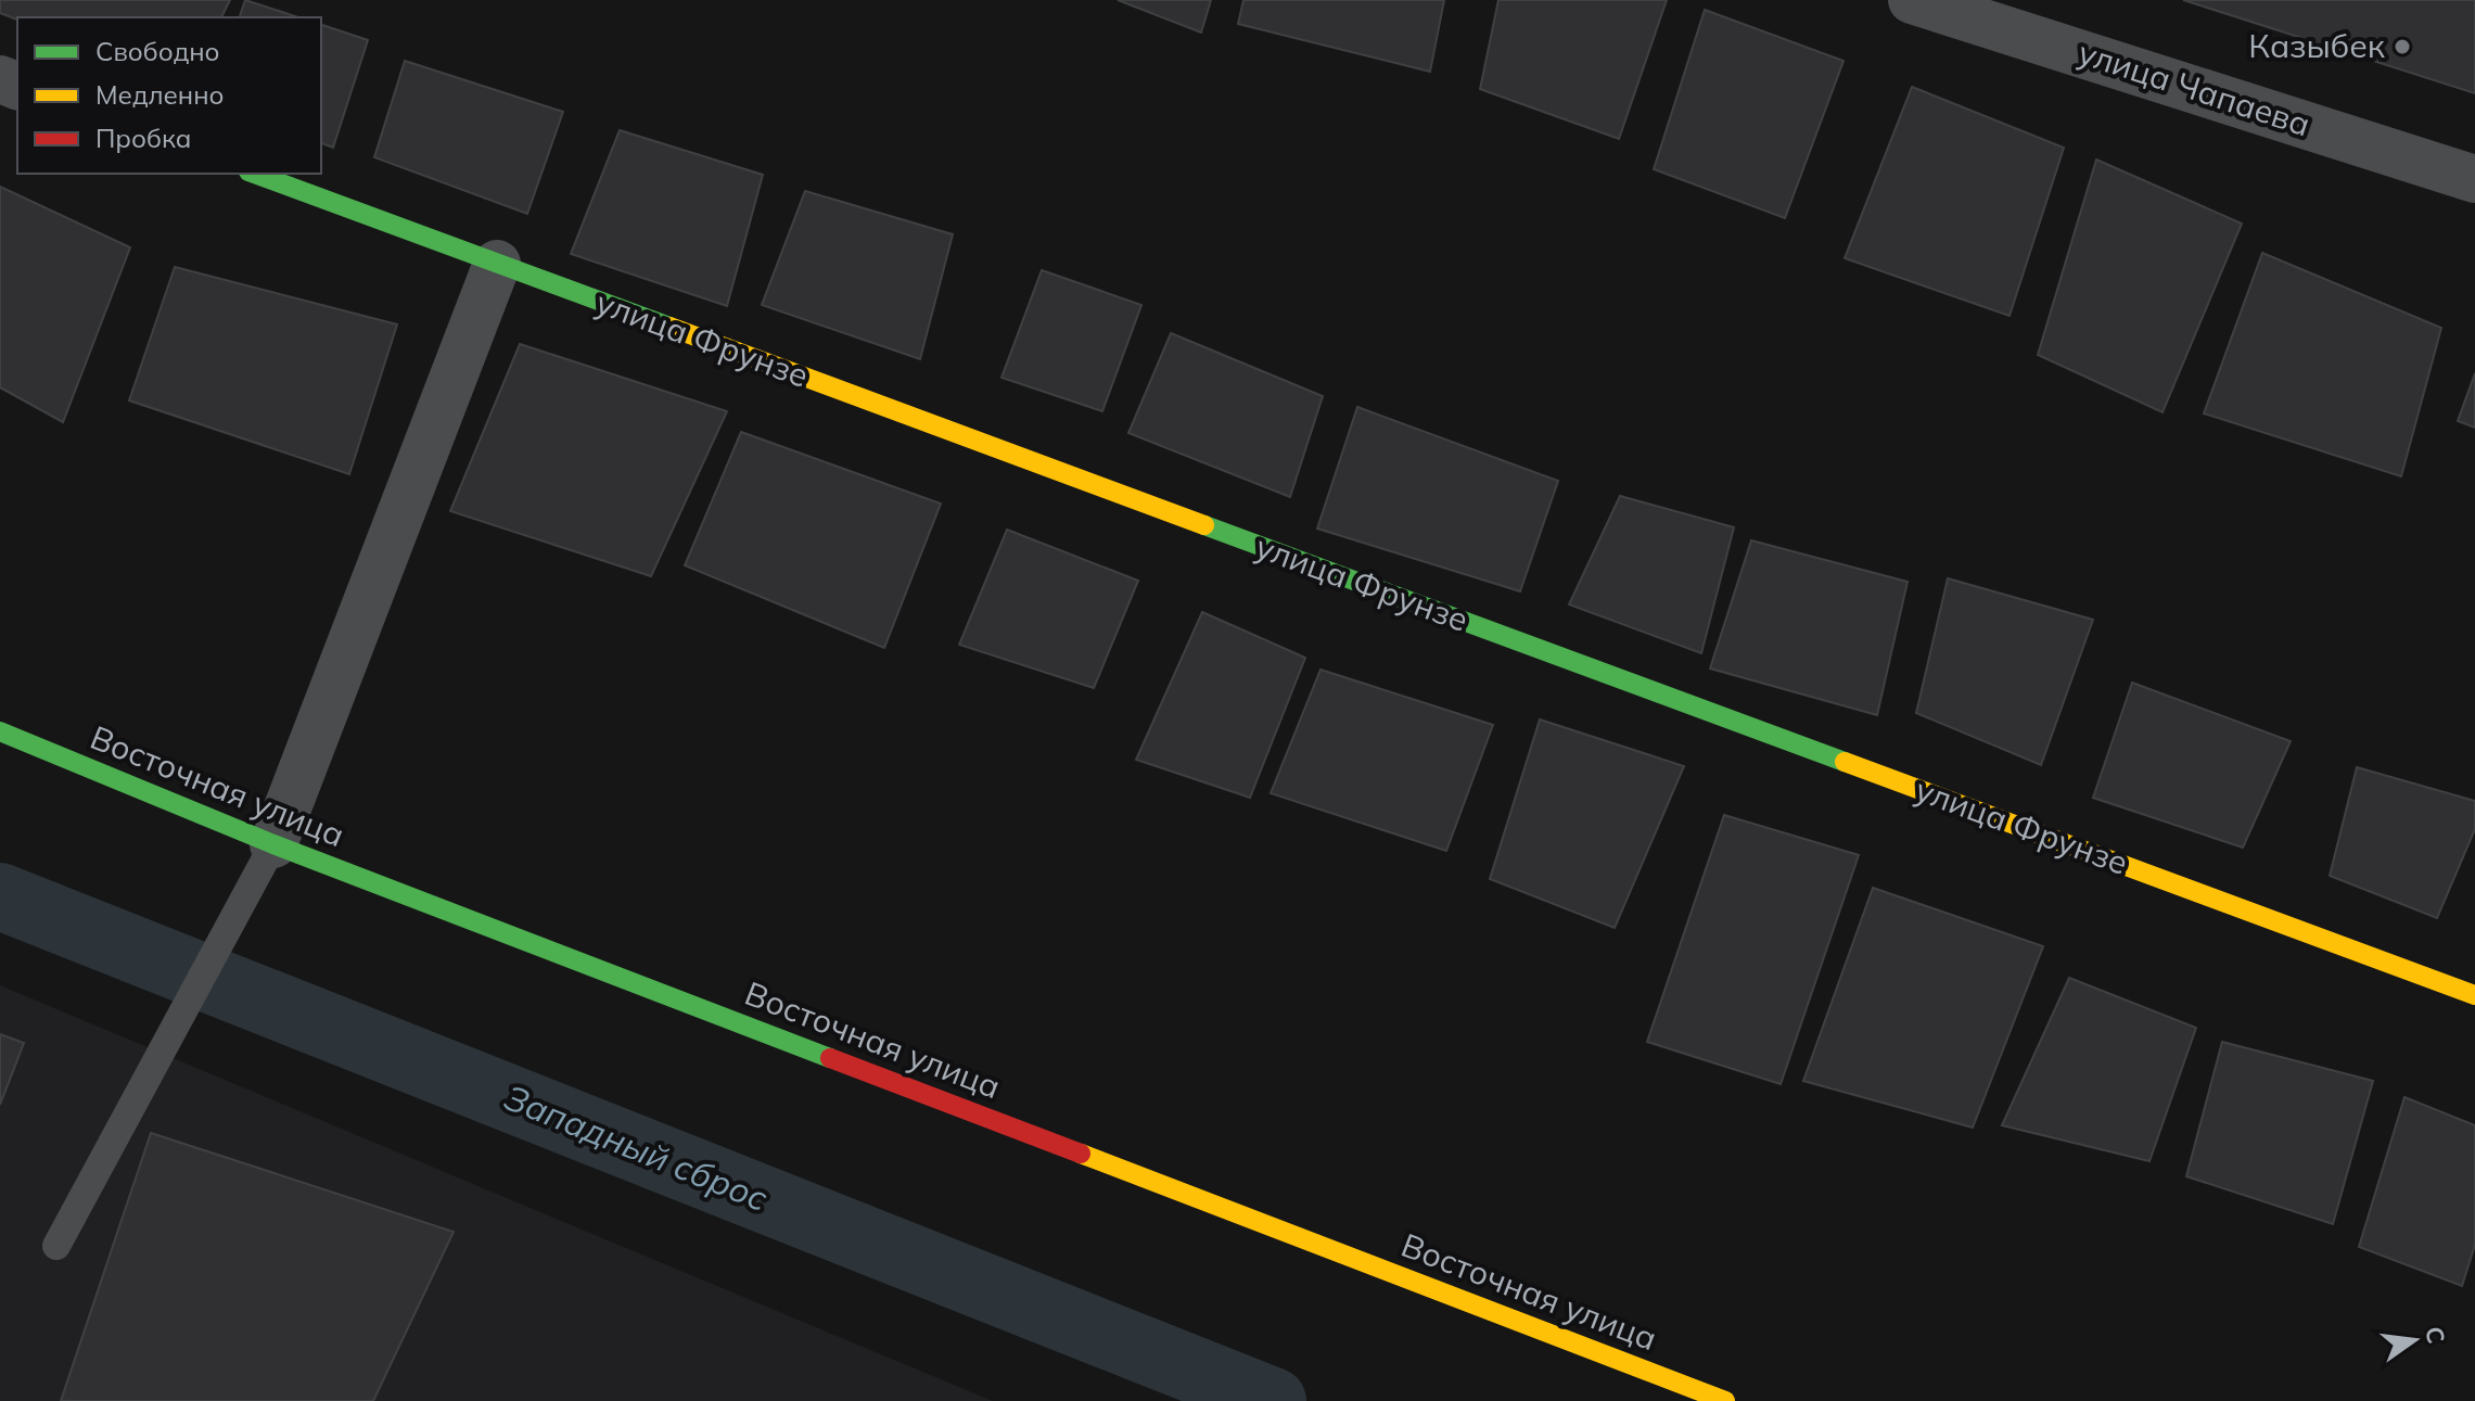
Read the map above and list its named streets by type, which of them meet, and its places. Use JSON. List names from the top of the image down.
{
  "streets": {
    "street": ["улица Чапаева", "улица Фрунзе", "Восточная улица"]
  },
  "water": ["Западный сброс"],
  "places": ["Казыбек"],
  "legend": ["Свободно", "Медленно", "Пробка"],
  "north": "right"
}
